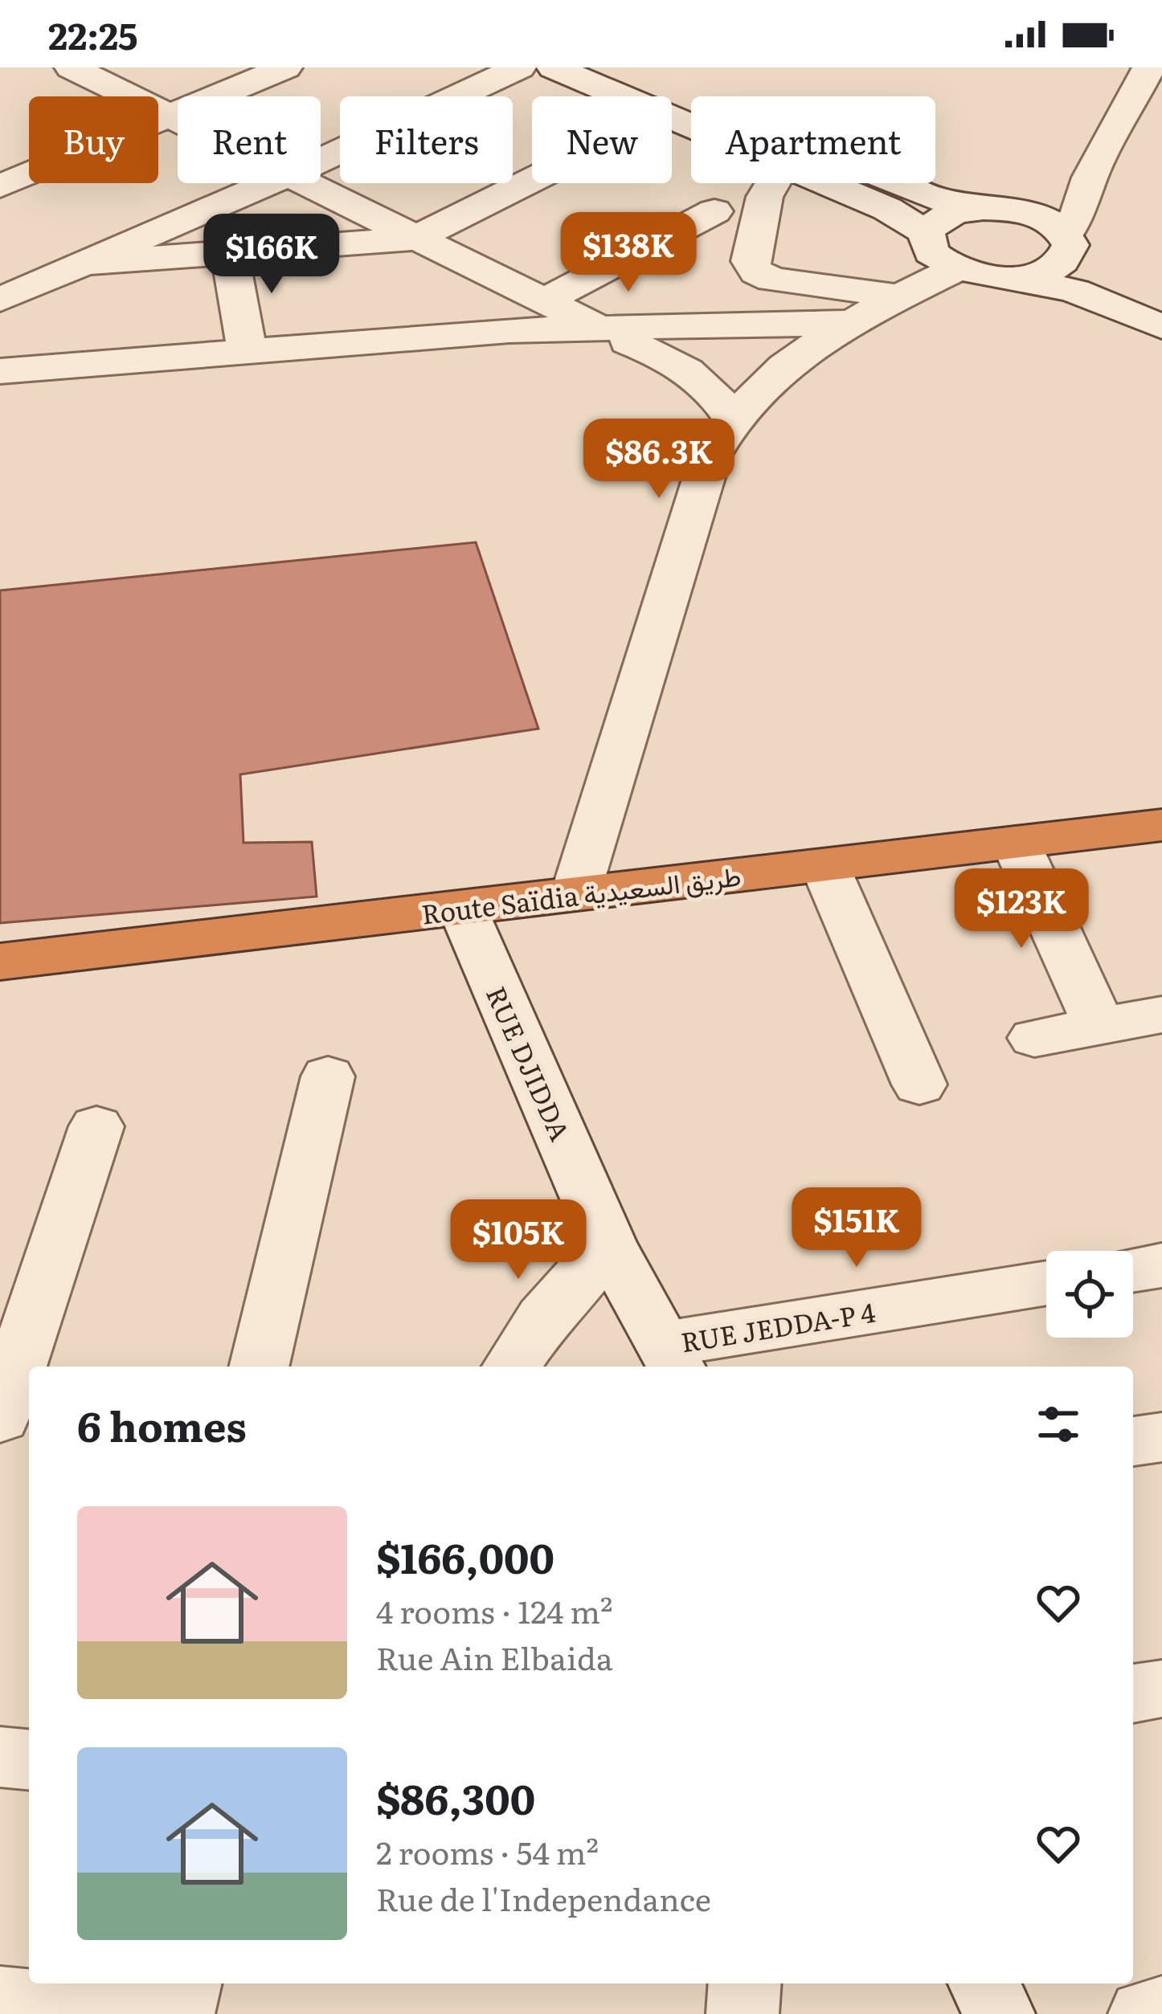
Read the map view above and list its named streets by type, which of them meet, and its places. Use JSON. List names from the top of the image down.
{
  "streets": {
    "highway": ["Route Saïdia طريق السعيدية"],
    "street": ["RUE DJIDDA", "RUE JEDDA-P 4"]
  },
  "crossings": [
    ["Route Saïdia طريق السعيدية", "RUE DJIDDA"],
    ["RUE DJIDDA", "RUE JEDDA-P 4"]
  ],
  "page": {
    "status": "22:25",
    "chip": [
      "Buy",
      "Rent",
      "Filters",
      "New",
      "Apartment"
    ],
    "price": [
      "$138K",
      "$166K",
      "$86.3K",
      "$123K",
      "$151K",
      "$105K"
    ],
    "heading": "6 homes",
    "list": [
      {
        "name": "$166,000",
        "note": "4 rooms · 124 m² · Rue Ain Elbaida"
      },
      {
        "name": "$86,300",
        "note": "2 rooms · 54 m² · Rue de l'Independance"
      }
    ]
  }
}
